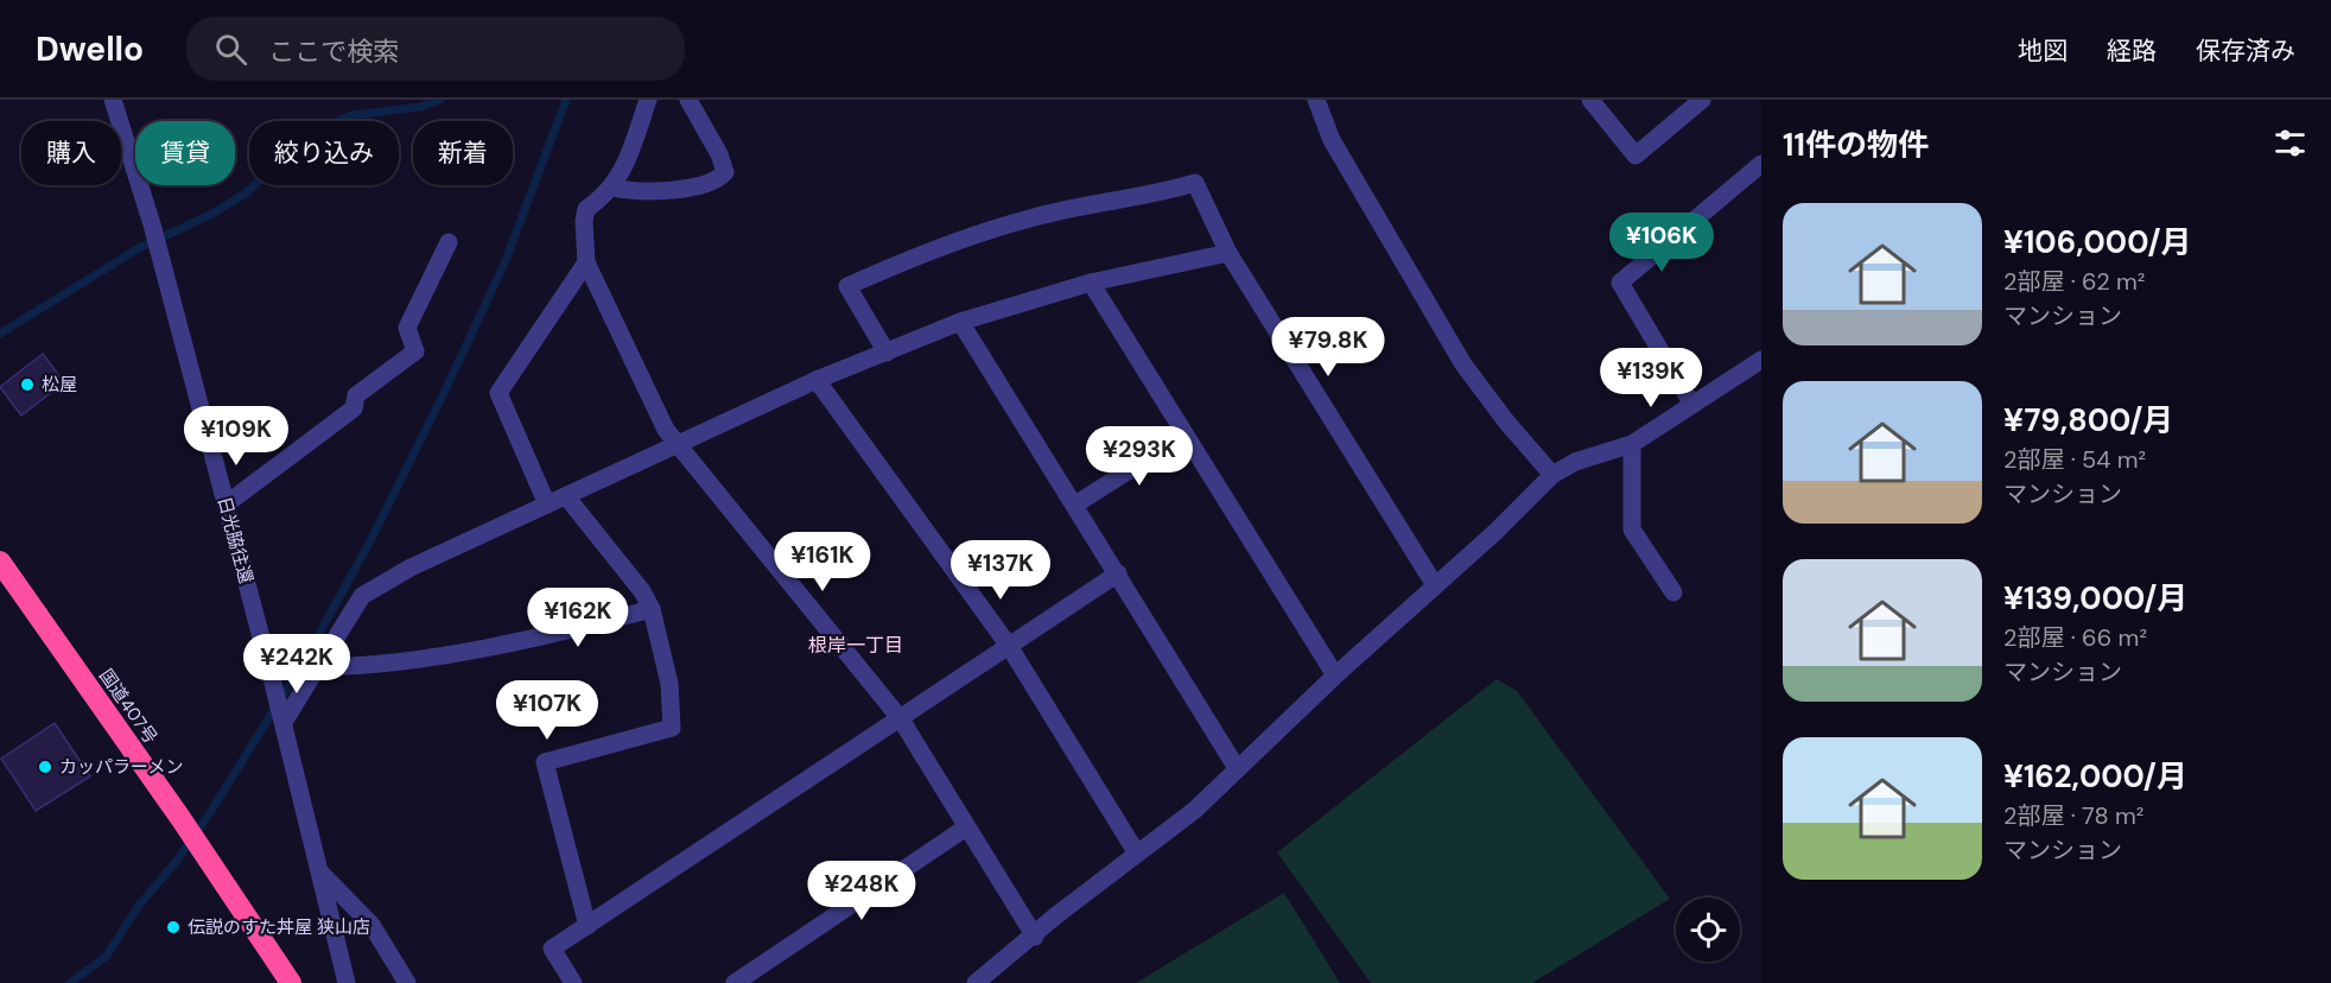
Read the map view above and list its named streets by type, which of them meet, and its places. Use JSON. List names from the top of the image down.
{
  "streets": {
    "highway": ["国道407号"],
    "street": ["日光脇往還"]
  },
  "districts": ["根岸一丁目"],
  "places": ["松屋", "カッパラーメン", "伝説のすた丼屋 狭山店"],
  "page": {
    "header": "Dwello",
    "search": "ここで検索",
    "nav": ["地図", "経路", "保存済み"],
    "heading": "11件の物件",
    "chip": [
      "購入",
      "賃貸",
      "絞り込み",
      "新着"
    ],
    "list": [
      {
        "name": "¥106,000/月",
        "note": "2部屋 · 62 m² · マンション"
      },
      {
        "name": "¥79,800/月",
        "note": "2部屋 · 54 m² · マンション"
      },
      {
        "name": "¥139,000/月",
        "note": "2部屋 · 66 m² · マンション"
      },
      {
        "name": "¥162,000/月",
        "note": "2部屋 · 78 m² · マンション"
      }
    ],
    "price": [
      "¥106K",
      "¥79.8K",
      "¥139K",
      "¥109K",
      "¥293K",
      "¥161K",
      "¥137K",
      "¥162K",
      "¥242K",
      "¥107K",
      "¥248K"
    ]
  }
}
